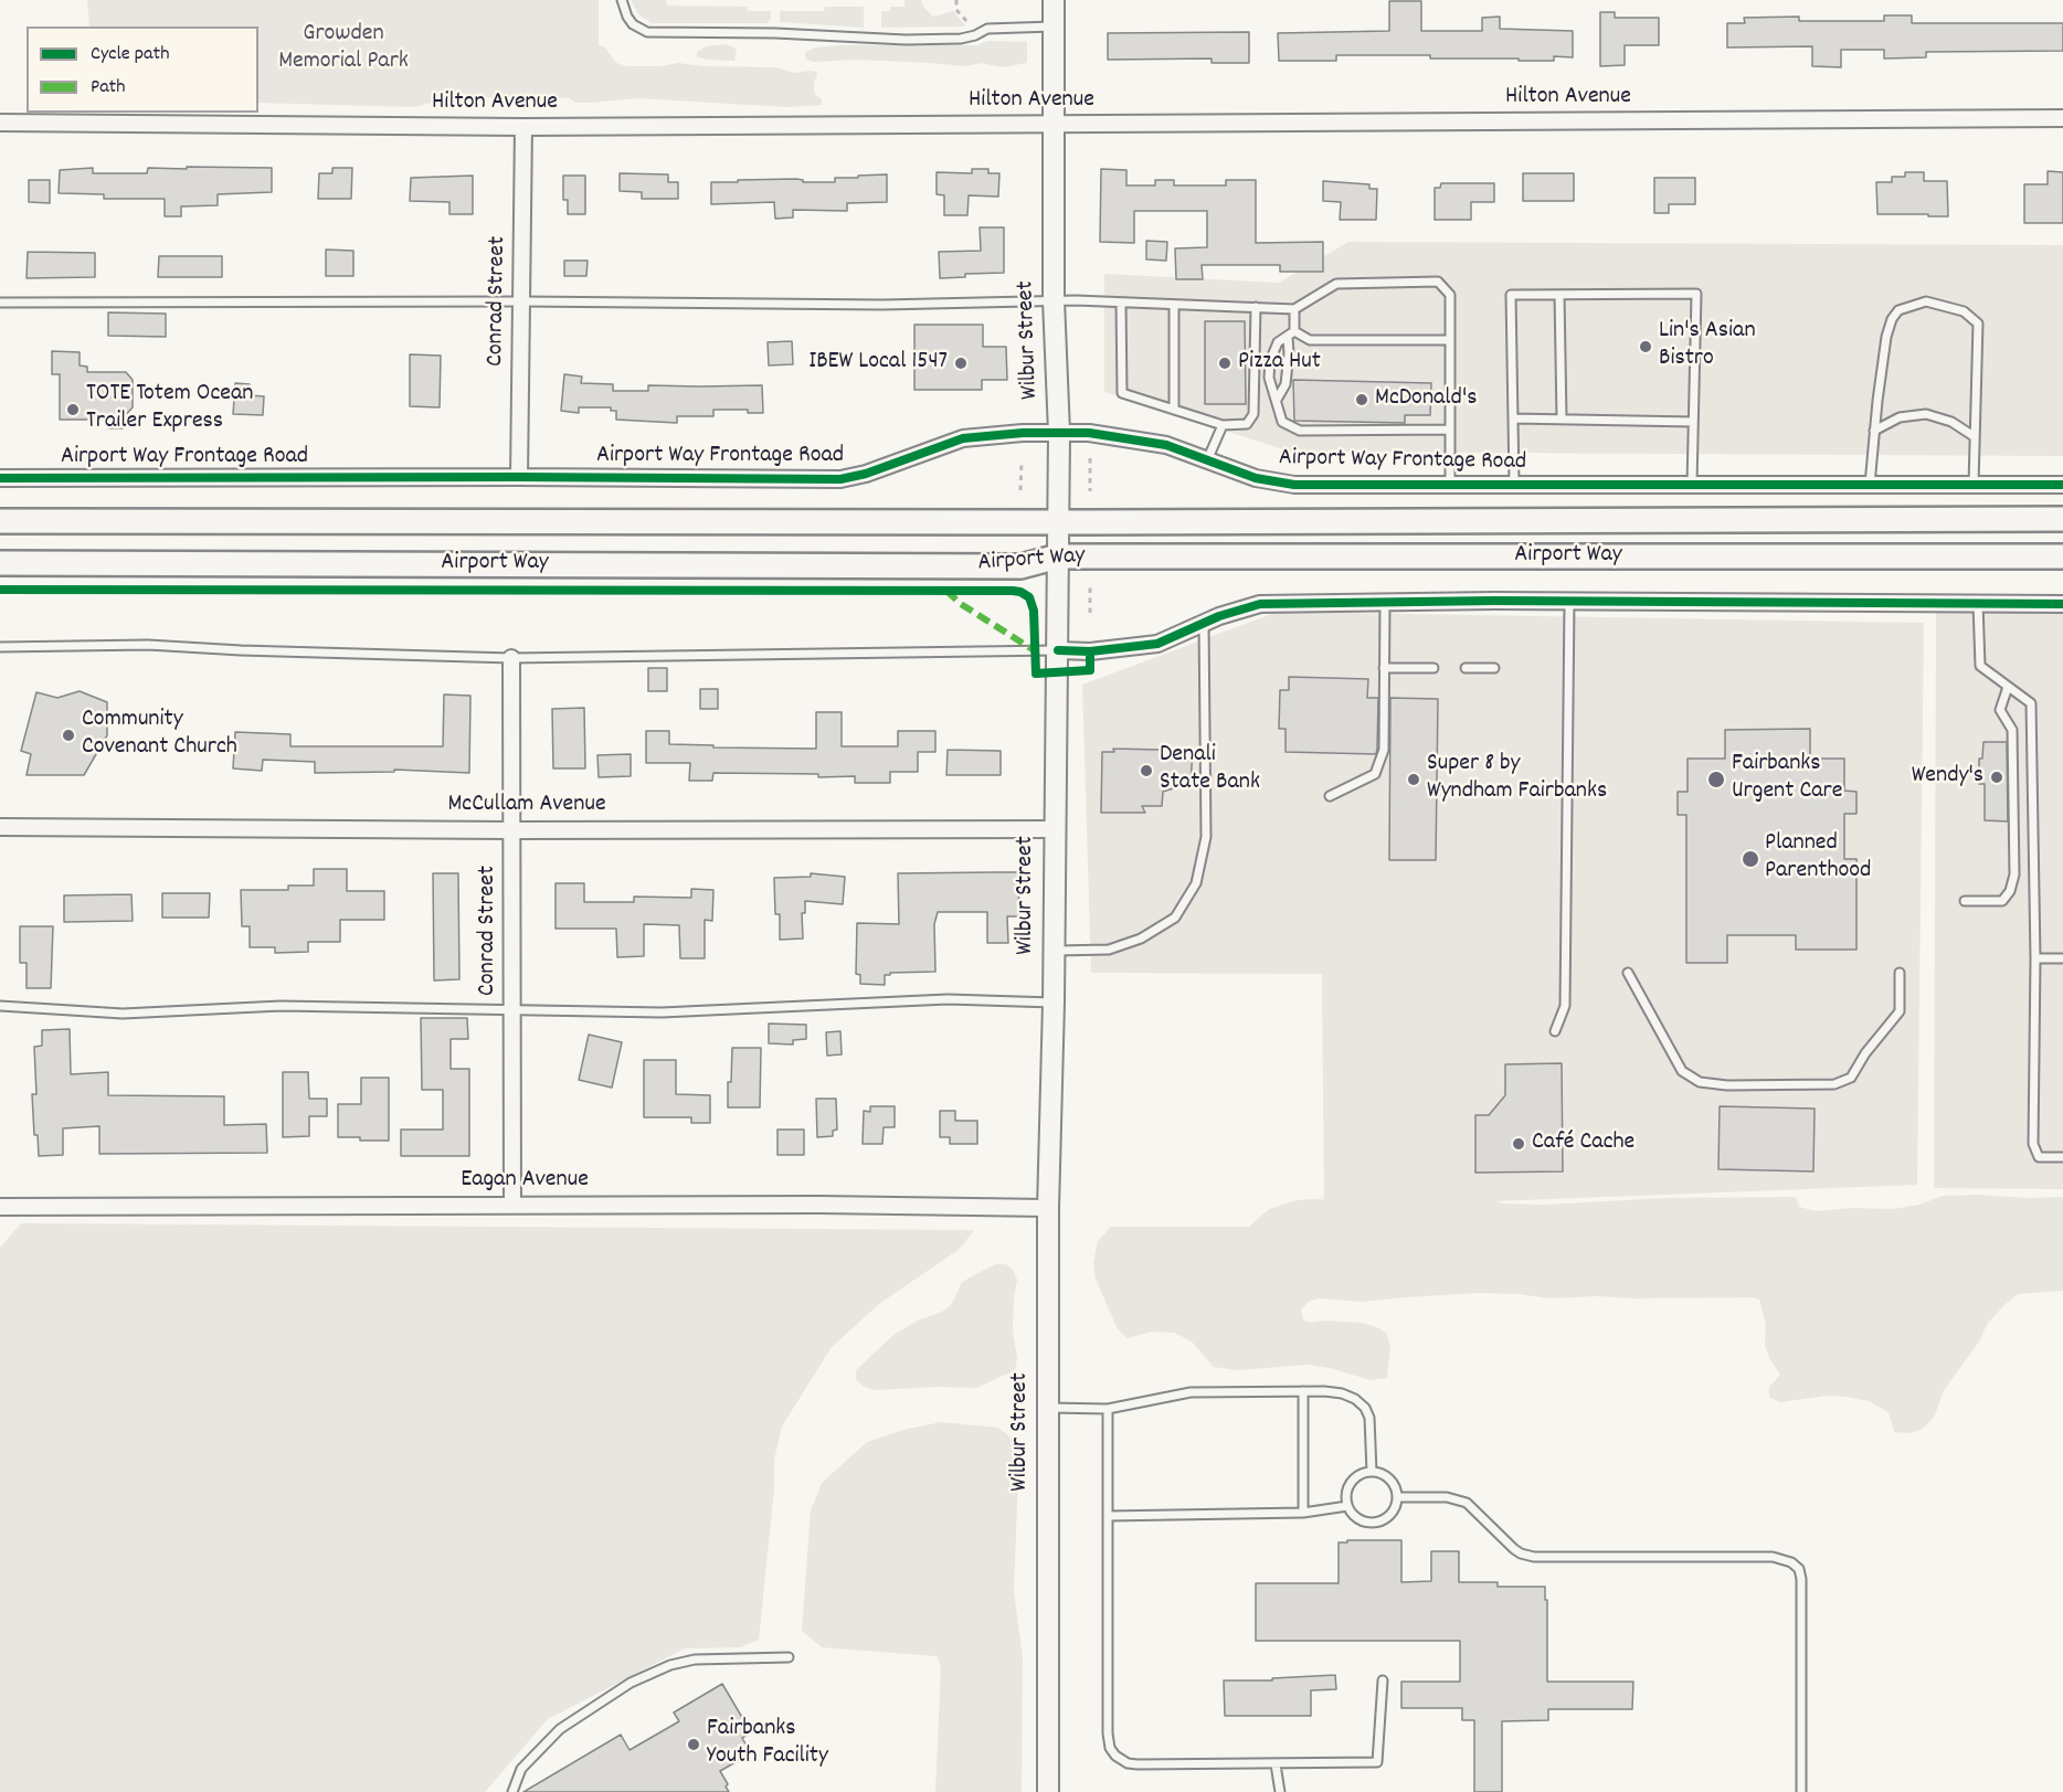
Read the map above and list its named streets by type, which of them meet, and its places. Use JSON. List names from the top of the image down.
{
  "streets": {
    "main road": ["Airport Way"],
    "street": [
      "Hilton Avenue",
      "Conrad Street",
      "Wilbur Street",
      "Airport Way Frontage Road",
      "McCullam Avenue",
      "Eagan Avenue"
    ]
  },
  "crossings": [
    ["Hilton Avenue", "Conrad Street"],
    ["Hilton Avenue", "Wilbur Street"],
    ["Conrad Street", "Airport Way Frontage Road"],
    ["Conrad Street", "McCullam Avenue"],
    ["Conrad Street", "Eagan Avenue"],
    ["Wilbur Street", "Airport Way Frontage Road"],
    ["Wilbur Street", "Airport Way"],
    ["Wilbur Street", "McCullam Avenue"],
    ["Wilbur Street", "Eagan Avenue"]
  ],
  "parks": ["Growden Memorial Park"],
  "places": [
    "Lin's Asian Bistro",
    "IBEW Local 1547",
    "Pizza Hut",
    "McDonald's",
    "TOTE Totem Ocean Trailer Express",
    "Community Covenant Church",
    "Denali State Bank",
    "Wendy's",
    "Super 8 by Wyndham Fairbanks",
    "Fairbanks Urgent Care",
    "Planned Parenthood",
    "Café Cache",
    "Fairbanks Youth Facility"
  ],
  "legend": ["Cycle path", "Path"]
}
